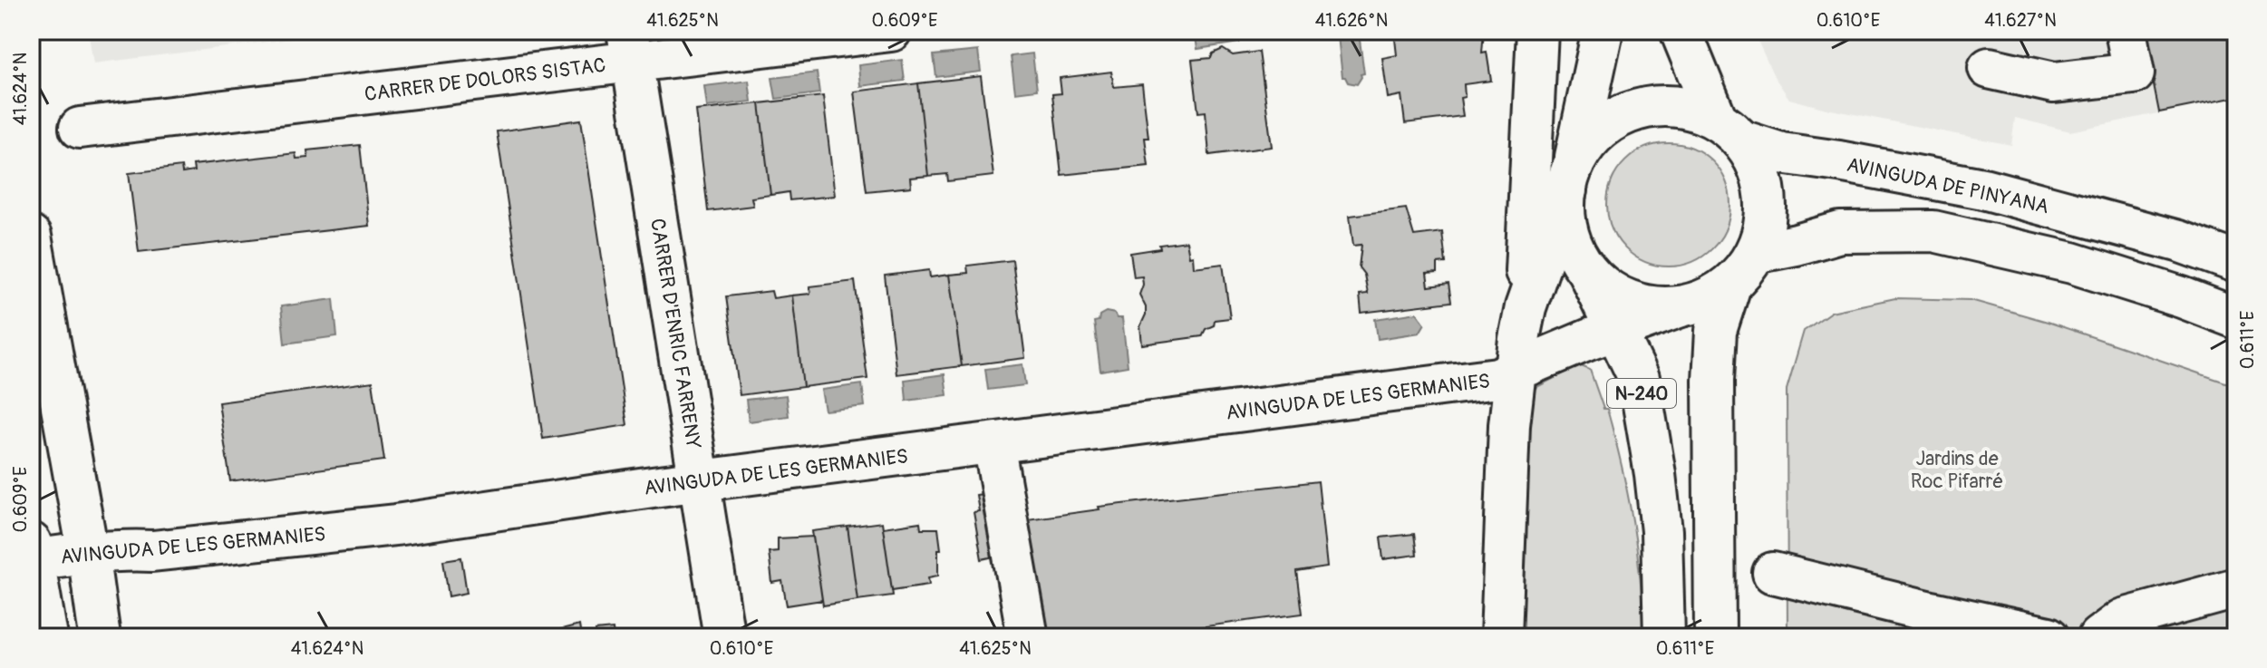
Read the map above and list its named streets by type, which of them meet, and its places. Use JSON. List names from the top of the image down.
{
  "streets": {
    "street": [
      "CARRER DE DOLORS SISTAC",
      "AVINGUDA DE PINYANA",
      "CARRER D'ENRIC FARRENY",
      "N-240",
      "AVINGUDA DE LES GERMANIES"
    ]
  },
  "crossings": [
    ["CARRER DE DOLORS SISTAC", "CARRER D'ENRIC FARRENY"],
    ["AVINGUDA DE PINYANA", "N-240"],
    ["AVINGUDA DE PINYANA", "AVINGUDA DE LES GERMANIES"],
    ["CARRER D'ENRIC FARRENY", "AVINGUDA DE LES GERMANIES"],
    ["N-240", "AVINGUDA DE LES GERMANIES"]
  ],
  "parks": ["Jardins de Roc Pifarré"],
  "coordinates": [
    "41.625°N",
    "0.609°E",
    "41.626°N",
    "0.610°E",
    "41.627°N",
    "41.624°N",
    "0.611°E"
  ]
}
